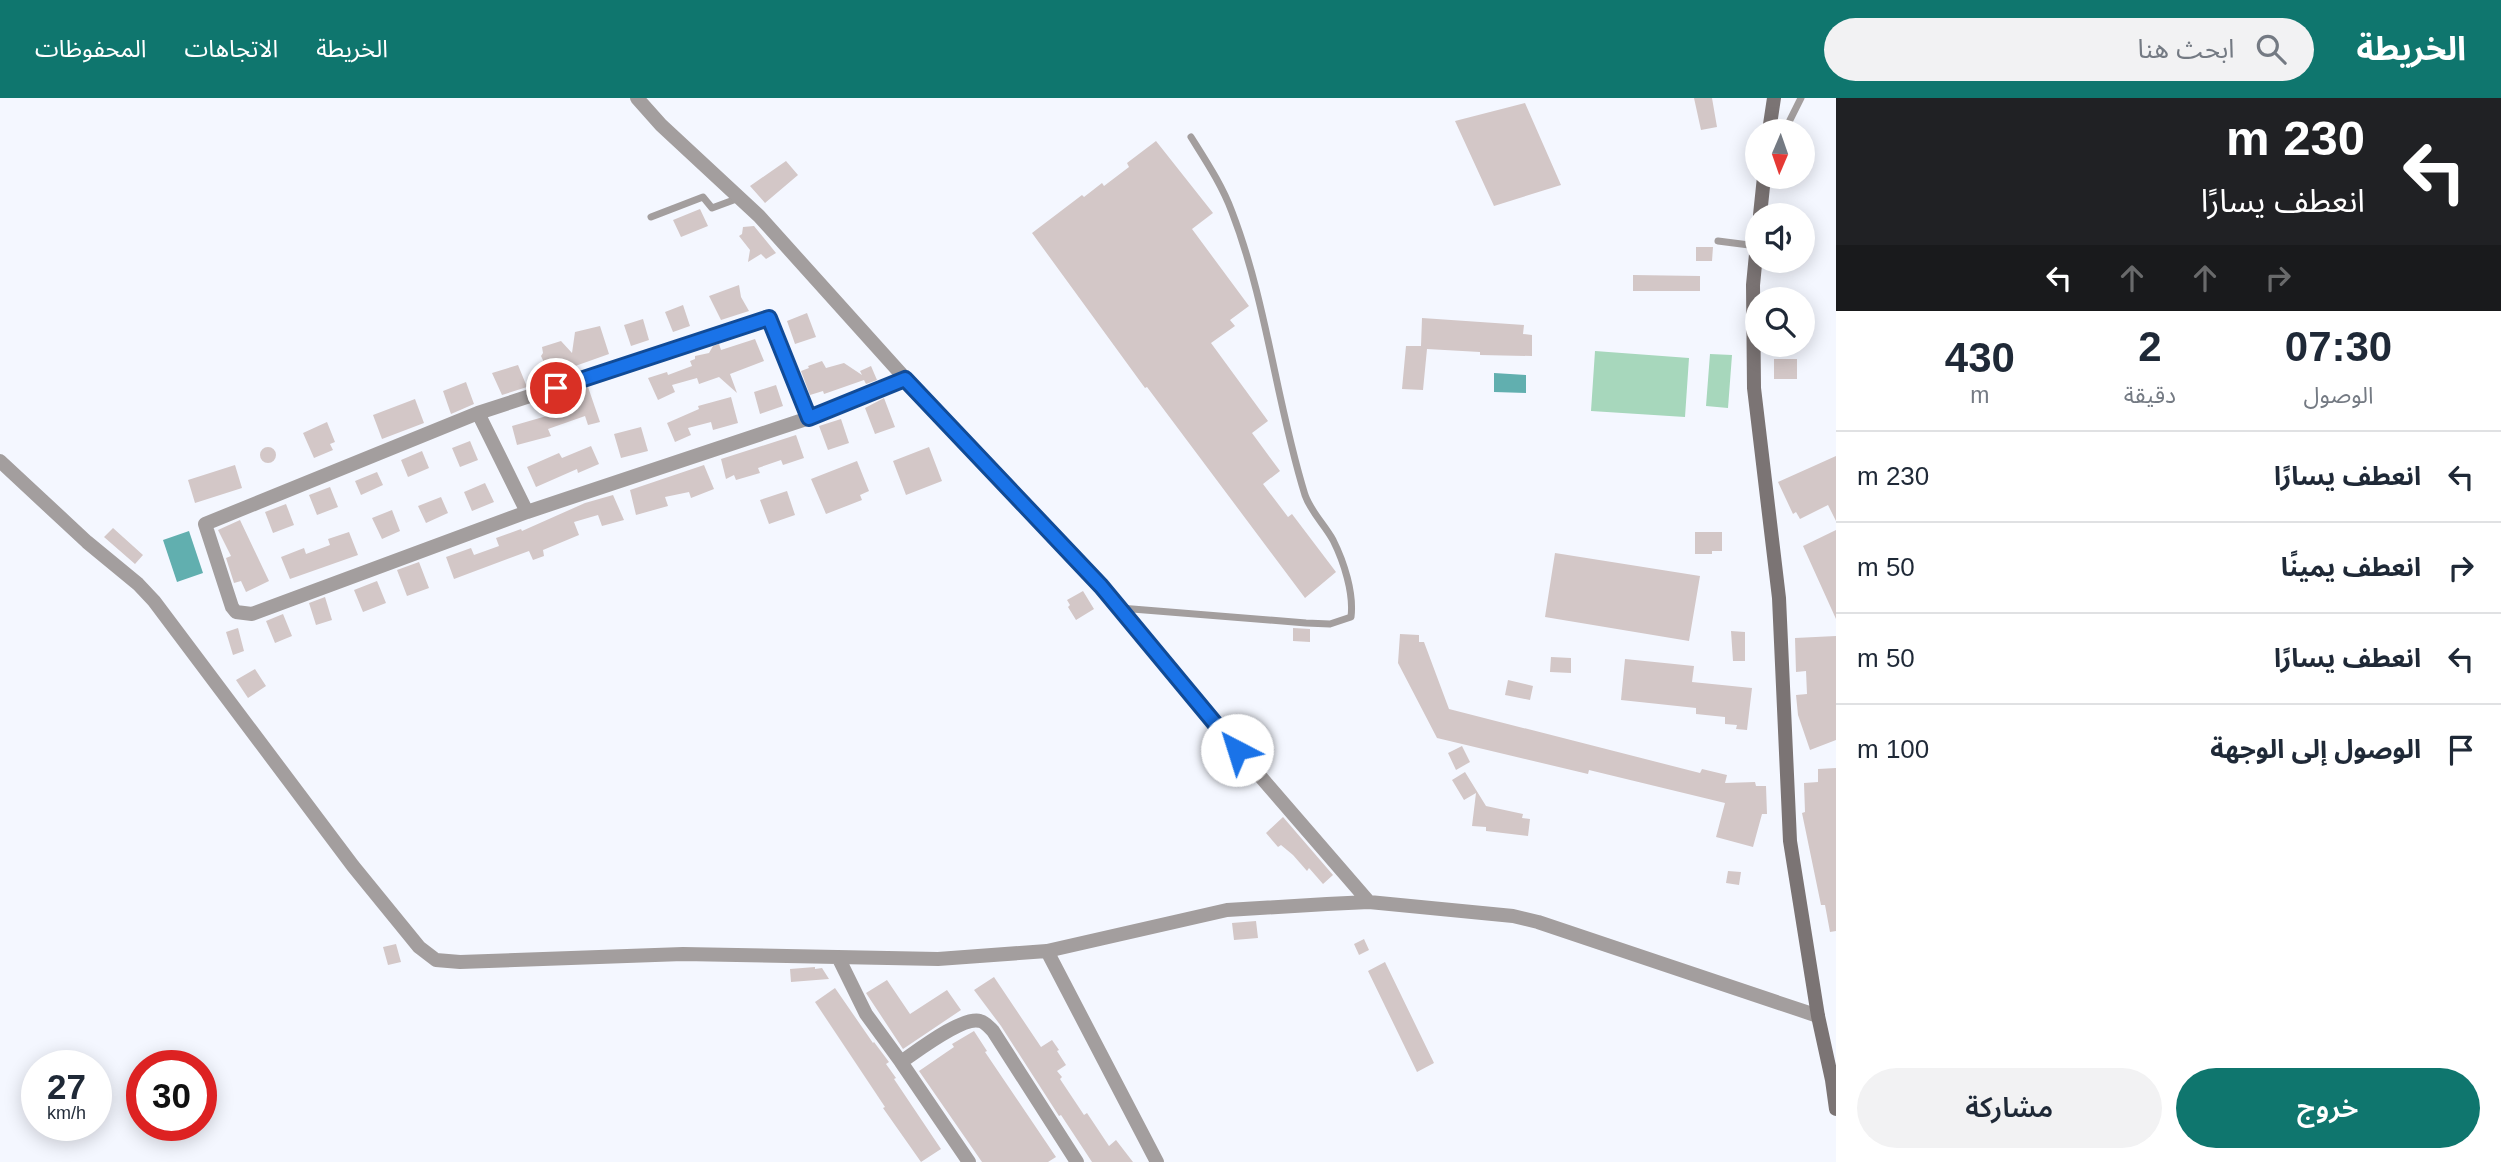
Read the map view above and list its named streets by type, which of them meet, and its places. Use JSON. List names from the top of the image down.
{
  "north": "bottom",
  "page": {
    "header": "الخريطة",
    "search": "ابحث هنا",
    "nav": ["الخريطة", "الاتجاهات", "المحفوظات"],
    "turn": ["230 m", "انعطف يسارًا"],
    "eta": [
      "07:30",
      "الوصول",
      "2",
      "دقيقة",
      "430",
      "m"
    ],
    "list": [
      {
        "name": "انعطف يسارًا",
        "value": "230 m"
      },
      {
        "name": "انعطف يمينًا",
        "value": "50 m"
      },
      {
        "name": "انعطف يسارًا",
        "value": "50 m"
      },
      {
        "name": "الوصول إلى الوجهة",
        "value": "100 m"
      }
    ],
    "speed": "27 km/h",
    "limit": "30",
    "buttons": ["خروج", "مشاركة"]
  }
}
